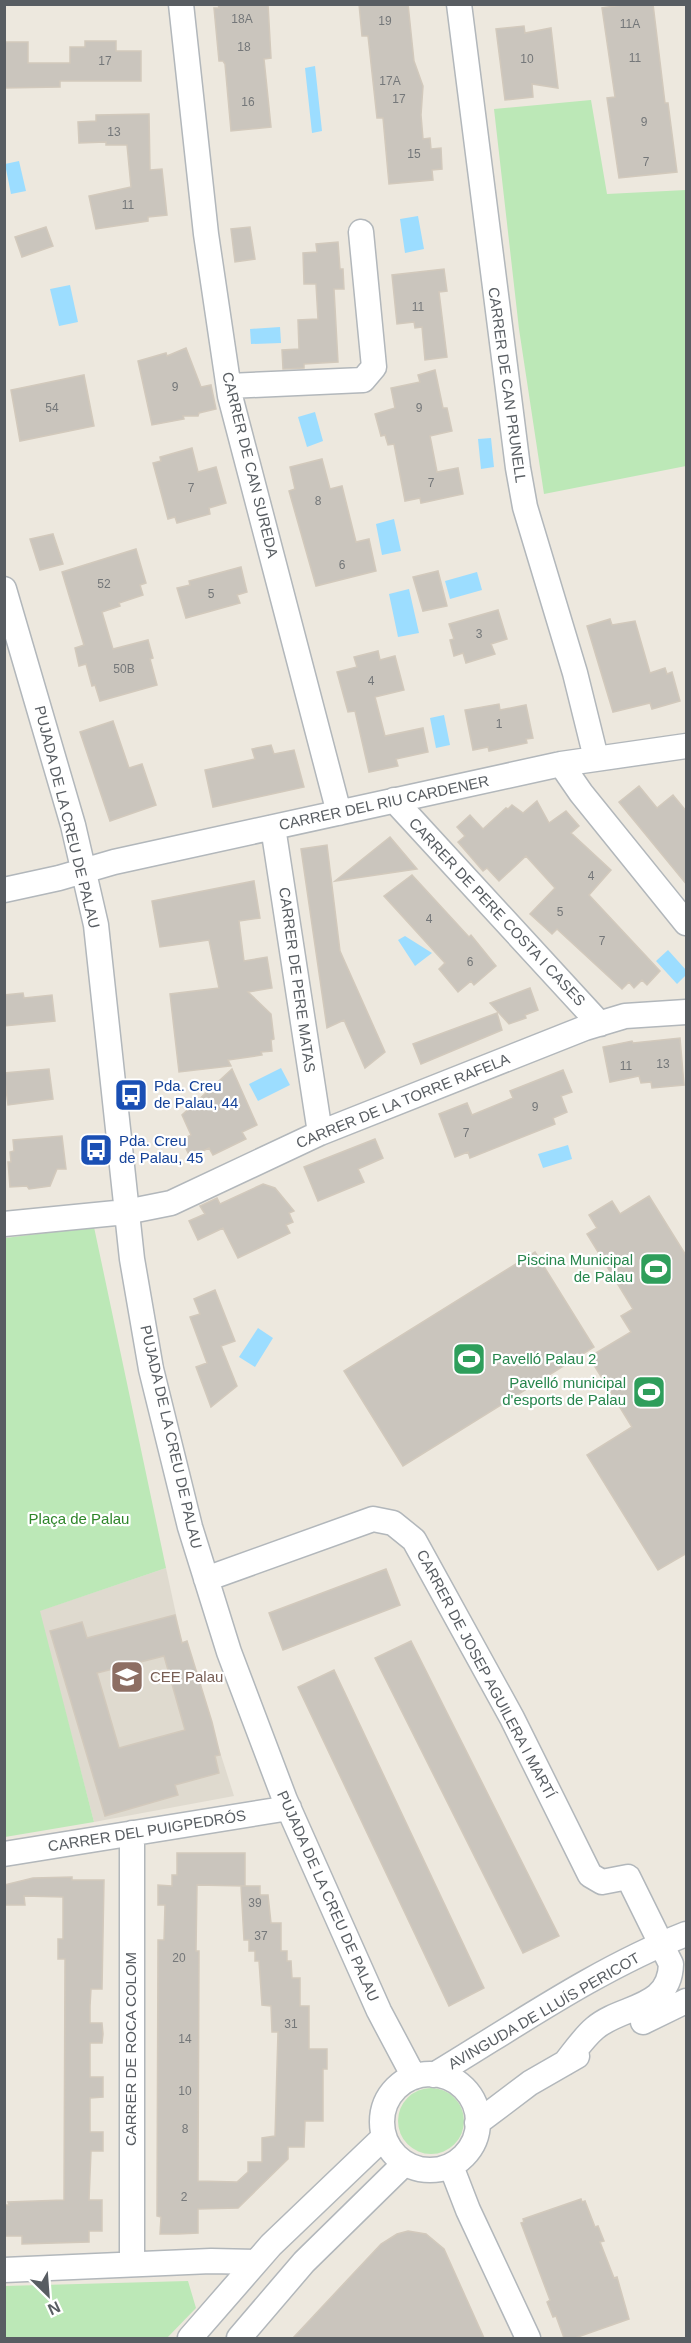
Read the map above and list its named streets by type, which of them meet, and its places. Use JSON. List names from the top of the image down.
{
  "streets": {
    "street": [
      "CARRER DE CAN PRUNELL",
      "CARRER DE CAN SUREDA",
      "CARRER DEL RIU CARDENER",
      "PUJADA DE LA CREU DE PALAU",
      "CARRER DE PERE COSTA I CASES",
      "CARRER DE PERE MATAS",
      "CARRER DE LA TORRE RAFELA",
      "CARRER DE JOSEP AGUILERA I MARTÍ",
      "CARRER DEL PUIGPEDRÓS",
      "AVINGUDA DE LLUÍS PERICOT",
      "CARRER DE ROCA COLOM"
    ]
  },
  "crossings": [
    ["CARRER DE CAN PRUNELL", "CARRER DEL RIU CARDENER"],
    ["CARRER DE CAN SUREDA", "CARRER DEL RIU CARDENER"],
    ["CARRER DEL RIU CARDENER", "PUJADA DE LA CREU DE PALAU"],
    ["CARRER DEL RIU CARDENER", "CARRER DE PERE COSTA I CASES"],
    ["CARRER DEL RIU CARDENER", "CARRER DE PERE MATAS"],
    ["PUJADA DE LA CREU DE PALAU", "CARRER DE LA TORRE RAFELA"],
    ["PUJADA DE LA CREU DE PALAU", "CARRER DE JOSEP AGUILERA I MARTÍ"],
    ["PUJADA DE LA CREU DE PALAU", "CARRER DEL PUIGPEDRÓS"],
    ["PUJADA DE LA CREU DE PALAU", "AVINGUDA DE LLUÍS PERICOT"],
    ["CARRER DE PERE COSTA I CASES", "CARRER DE LA TORRE RAFELA"],
    ["CARRER DE PERE MATAS", "CARRER DE LA TORRE RAFELA"],
    ["CARRER DE JOSEP AGUILERA I MARTÍ", "AVINGUDA DE LLUÍS PERICOT"],
    ["CARRER DEL PUIGPEDRÓS", "CARRER DE ROCA COLOM"]
  ],
  "parks": ["Plaça de Palau"],
  "places": {
    "bus stop": ["Pda. Creu de Palau, 44", "Pda. Creu de Palau, 45"],
    "sports": ["Piscina Municipal de Palau", "Pavelló Palau 2", "Pavelló municipal d'esports de Palau"],
    "school or university": ["CEE Palau"]
  },
  "house_numbers": [
    "18A",
    "19",
    "11A",
    "18",
    "11",
    "10",
    "17",
    "17A",
    "17",
    "16",
    "9",
    "13",
    "15",
    "7",
    "11",
    "11",
    "9",
    "54",
    "9",
    "7",
    "7",
    "8",
    "6",
    "52",
    "5",
    "3",
    "50B",
    "4",
    "1",
    "4",
    "5",
    "4",
    "7",
    "6",
    "13",
    "11",
    "9",
    "7",
    "39",
    "37",
    "20",
    "31",
    "14",
    "10",
    "8",
    "2"
  ],
  "north": "bottom right"
}
